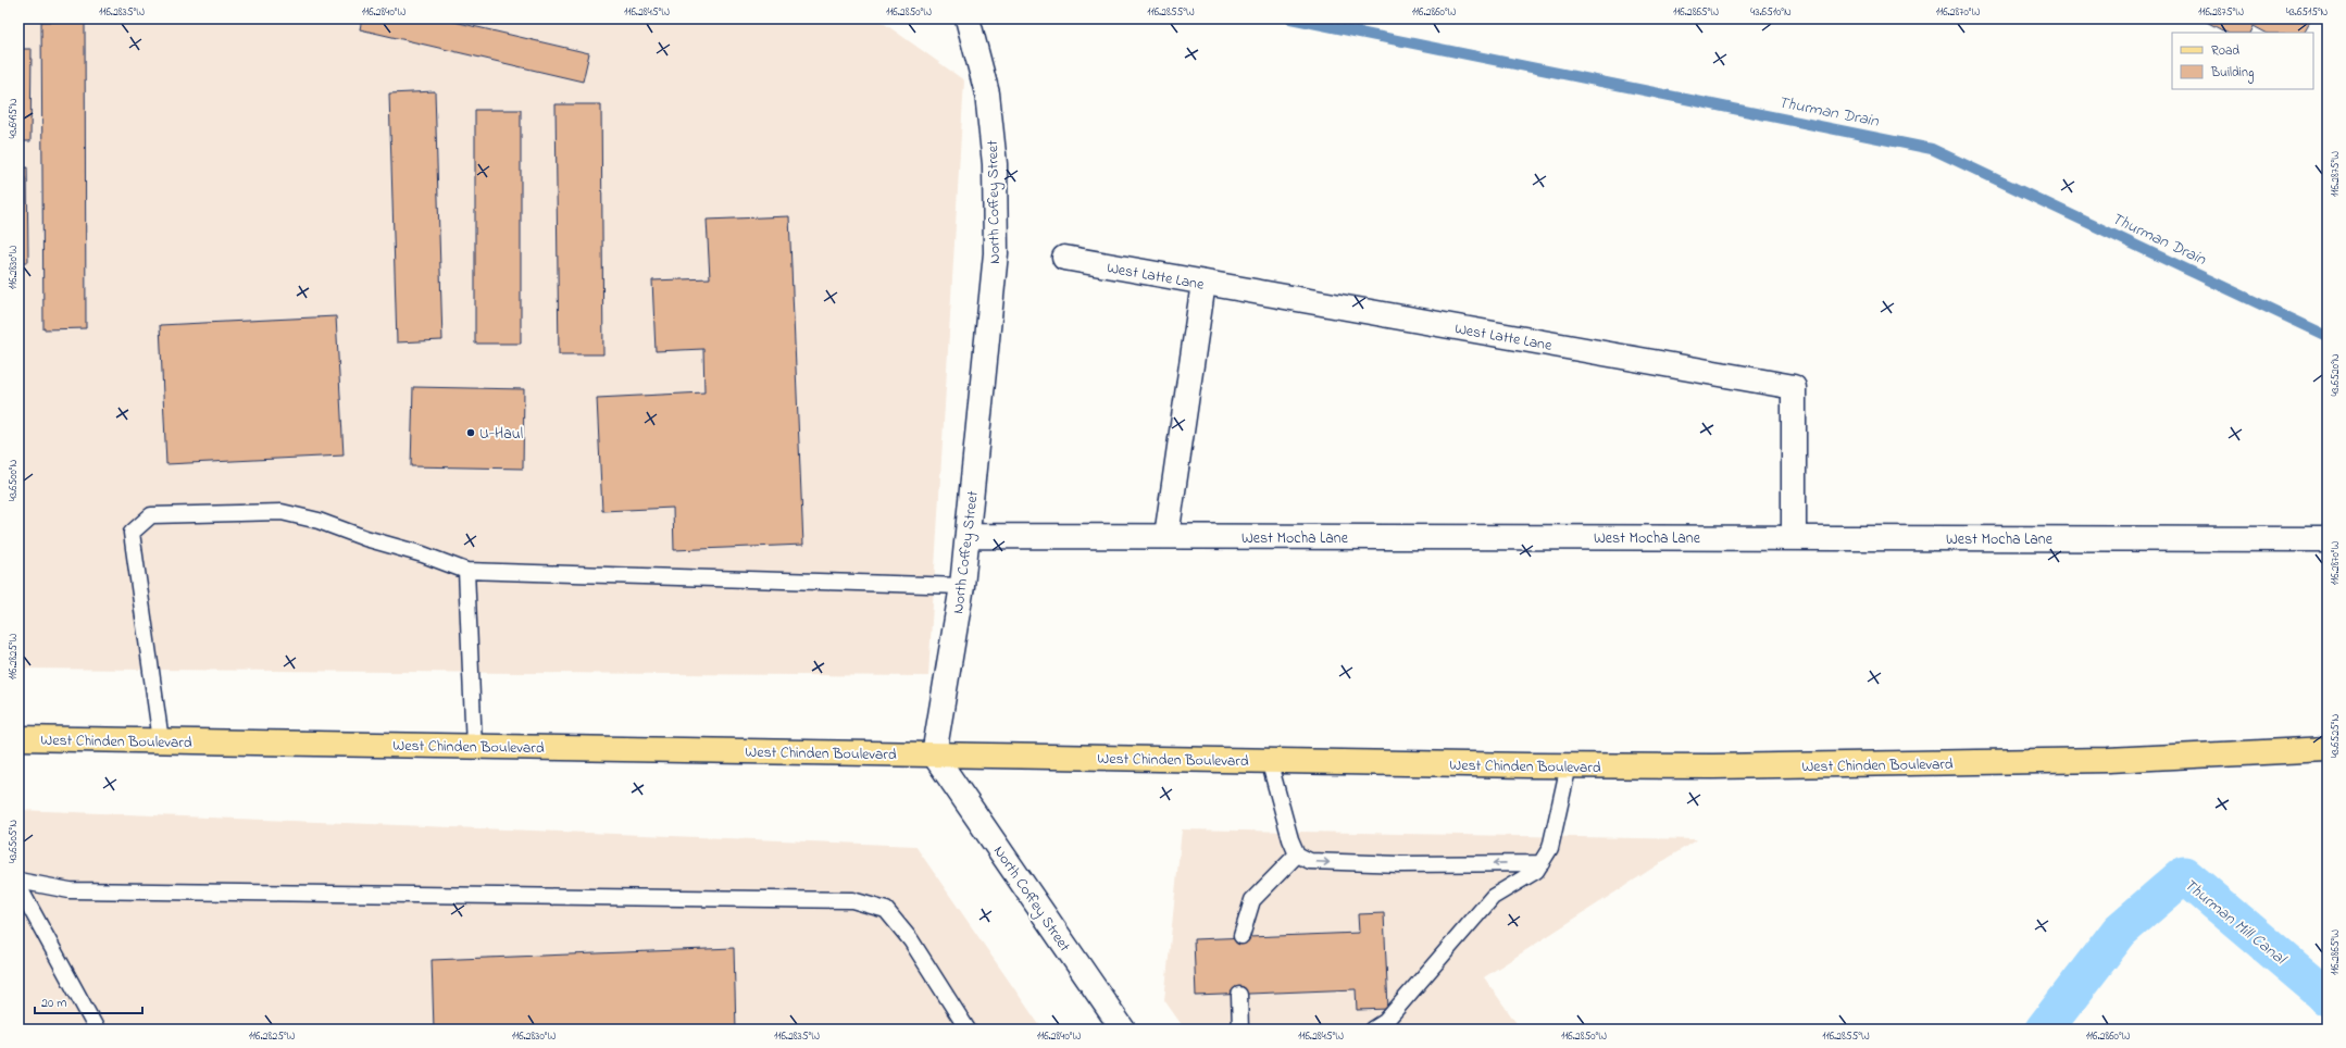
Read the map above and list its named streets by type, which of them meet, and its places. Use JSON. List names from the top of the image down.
{
  "streets": {
    "main road": ["West Chinden Boulevard"],
    "street": ["North Coffey Street", "West Latte Lane", "West Mocha Lane"]
  },
  "crossings": [
    ["North Coffey Street", "West Mocha Lane"],
    ["North Coffey Street", "West Chinden Boulevard"],
    ["West Latte Lane", "West Mocha Lane"]
  ],
  "water": ["Thurman Drain", "Thurman Mill Canal"],
  "places": ["U-Haul"],
  "legend": ["Road", "Building"],
  "scale_bar": "20 m",
  "coordinates": [
    "116.2835°W",
    "116.2840°W",
    "116.2845°W",
    "116.2850°W",
    "116.2855°W",
    "116.2860°W",
    "116.2865°W",
    "43.6510°N",
    "116.2870°W",
    "116.2875°W",
    "43.6515°N",
    "43.6495°N",
    "116.2830°W",
    "43.6520°N",
    "43.6500°N",
    "116.2825°W",
    "43.6525°N",
    "43.6505°N"
  ]
}
